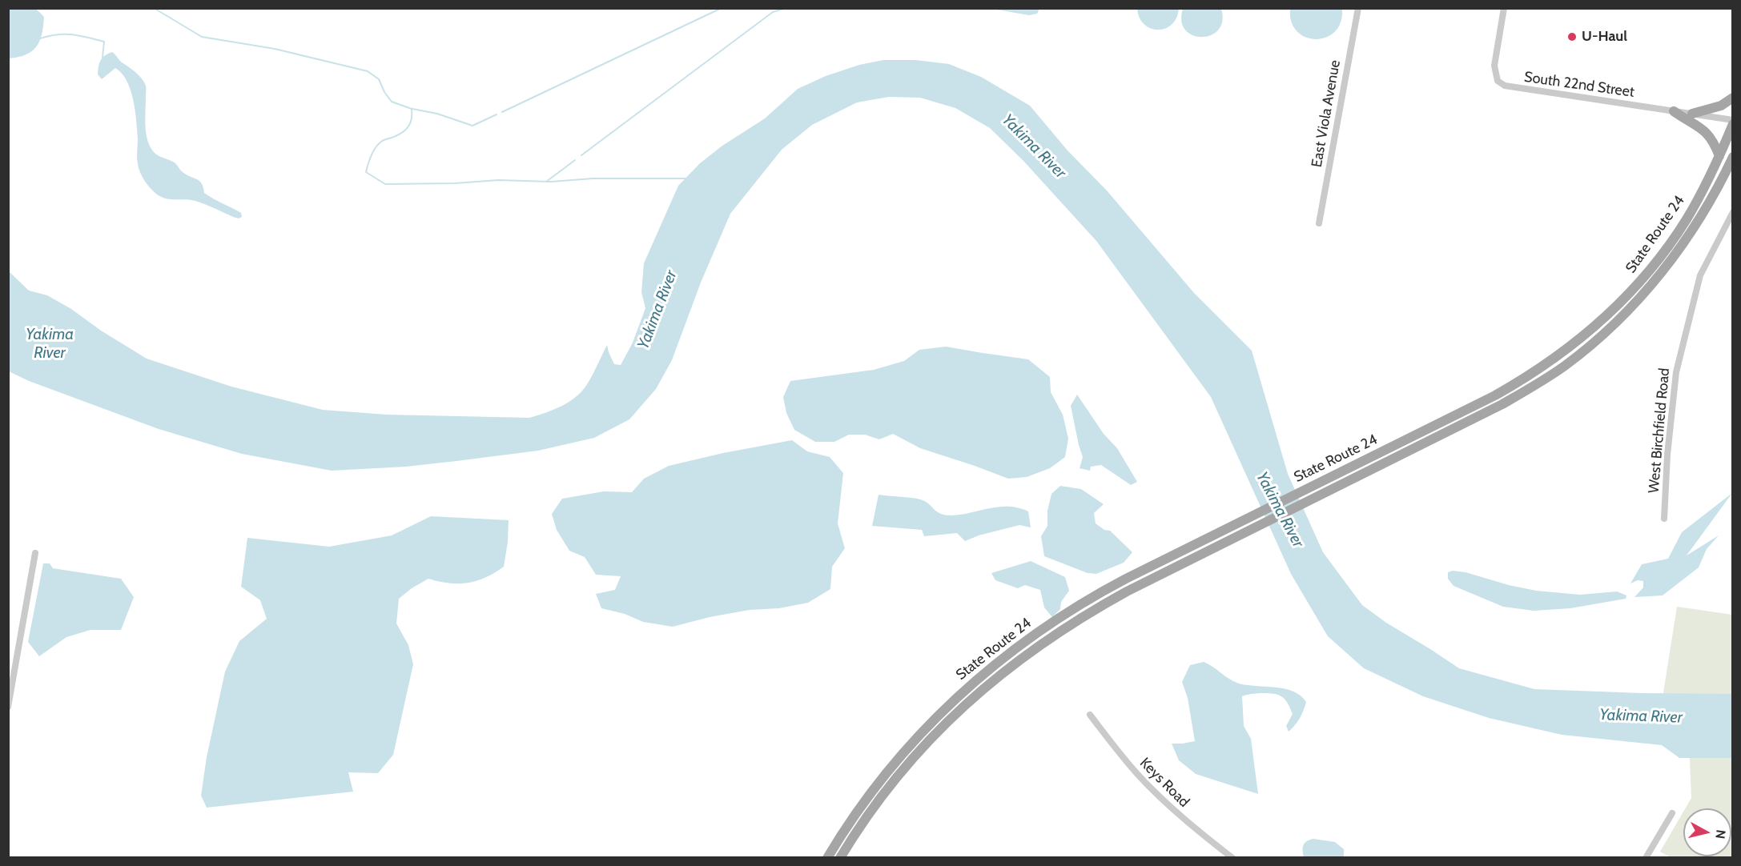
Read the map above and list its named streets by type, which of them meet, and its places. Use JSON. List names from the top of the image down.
{
  "streets": {
    "main road": ["State Route 24"],
    "street": [
      "South 22nd Street",
      "East Viola Avenue",
      "West Birchfield Road",
      "Keys Road"
    ]
  },
  "water": ["Yakima River"],
  "places": ["U-Haul"],
  "north": "right"
}
